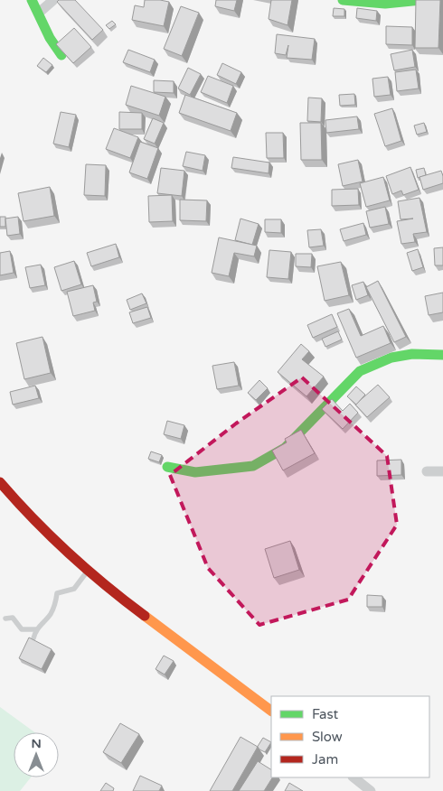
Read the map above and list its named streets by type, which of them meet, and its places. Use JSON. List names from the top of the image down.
{
  "legend": ["Fast", "Slow", "Jam"],
  "north": "top"
}
